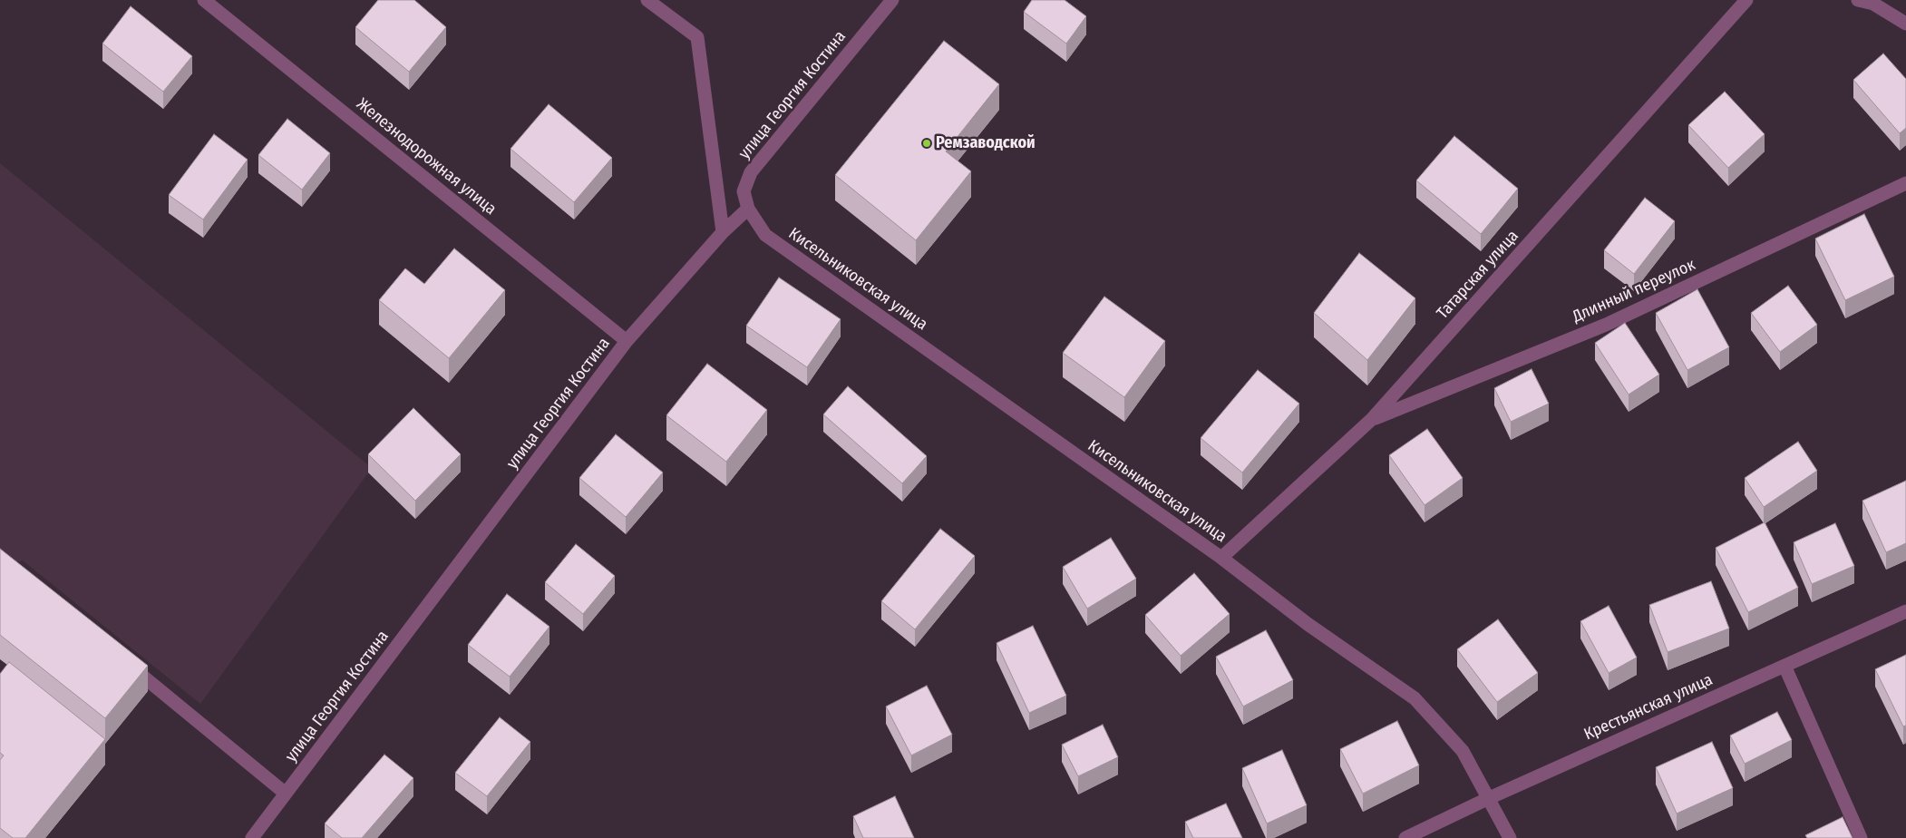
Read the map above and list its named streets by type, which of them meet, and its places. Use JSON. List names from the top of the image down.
{
  "streets": {
    "street": [
      "улица Георгия Костина",
      "Железнодорожная улица",
      "Татарская улица",
      "Кисельниковская улица",
      "Длинный переулок",
      "Крестьянская улица"
    ]
  },
  "crossings": [
    ["улица Георгия Костина", "Железнодорожная улица"],
    ["улица Георгия Костина", "Кисельниковская улица"],
    ["Татарская улица", "Кисельниковская улица"],
    ["Татарская улица", "Длинный переулок"],
    ["Кисельниковская улица", "Крестьянская улица"]
  ],
  "places": ["Ремзаводской"]
}
